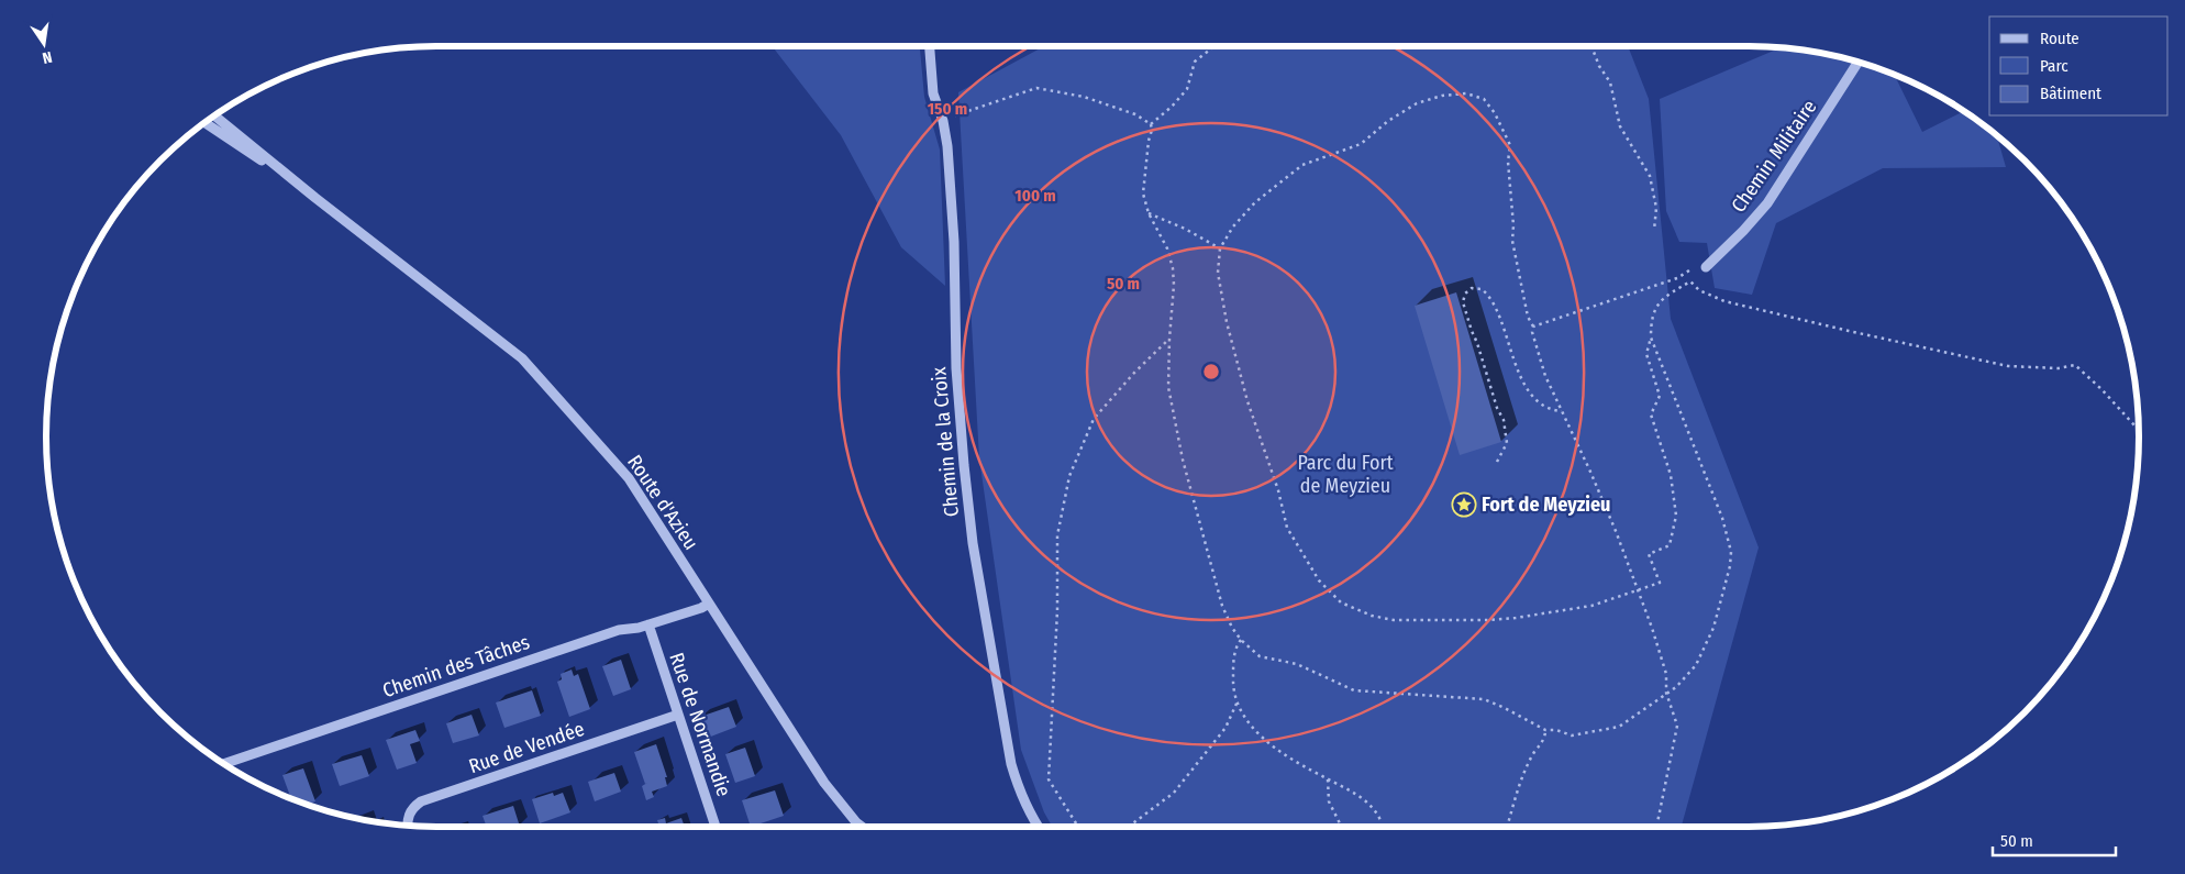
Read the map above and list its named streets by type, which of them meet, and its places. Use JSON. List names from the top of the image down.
{
  "streets": {
    "street": [
      "Chemin Militaire",
      "Chemin de la Croix",
      "Route d'Azieu",
      "Chemin des Tâches",
      "Rue de Normandie",
      "Rue de Vendée"
    ]
  },
  "crossings": [
    ["Route d'Azieu", "Chemin des Tâches"],
    ["Chemin des Tâches", "Rue de Normandie"],
    ["Rue de Normandie", "Rue de Vendée"]
  ],
  "parks": ["Parc du Fort de Meyzieu"],
  "places": {
    "place": ["Fort de Meyzieu"]
  },
  "legend": ["Route", "Parc", "Bâtiment"],
  "scale_bar": "50 m",
  "north": "bottom",
  "rings": ["150 m", "100 m", "50 m"]
}
